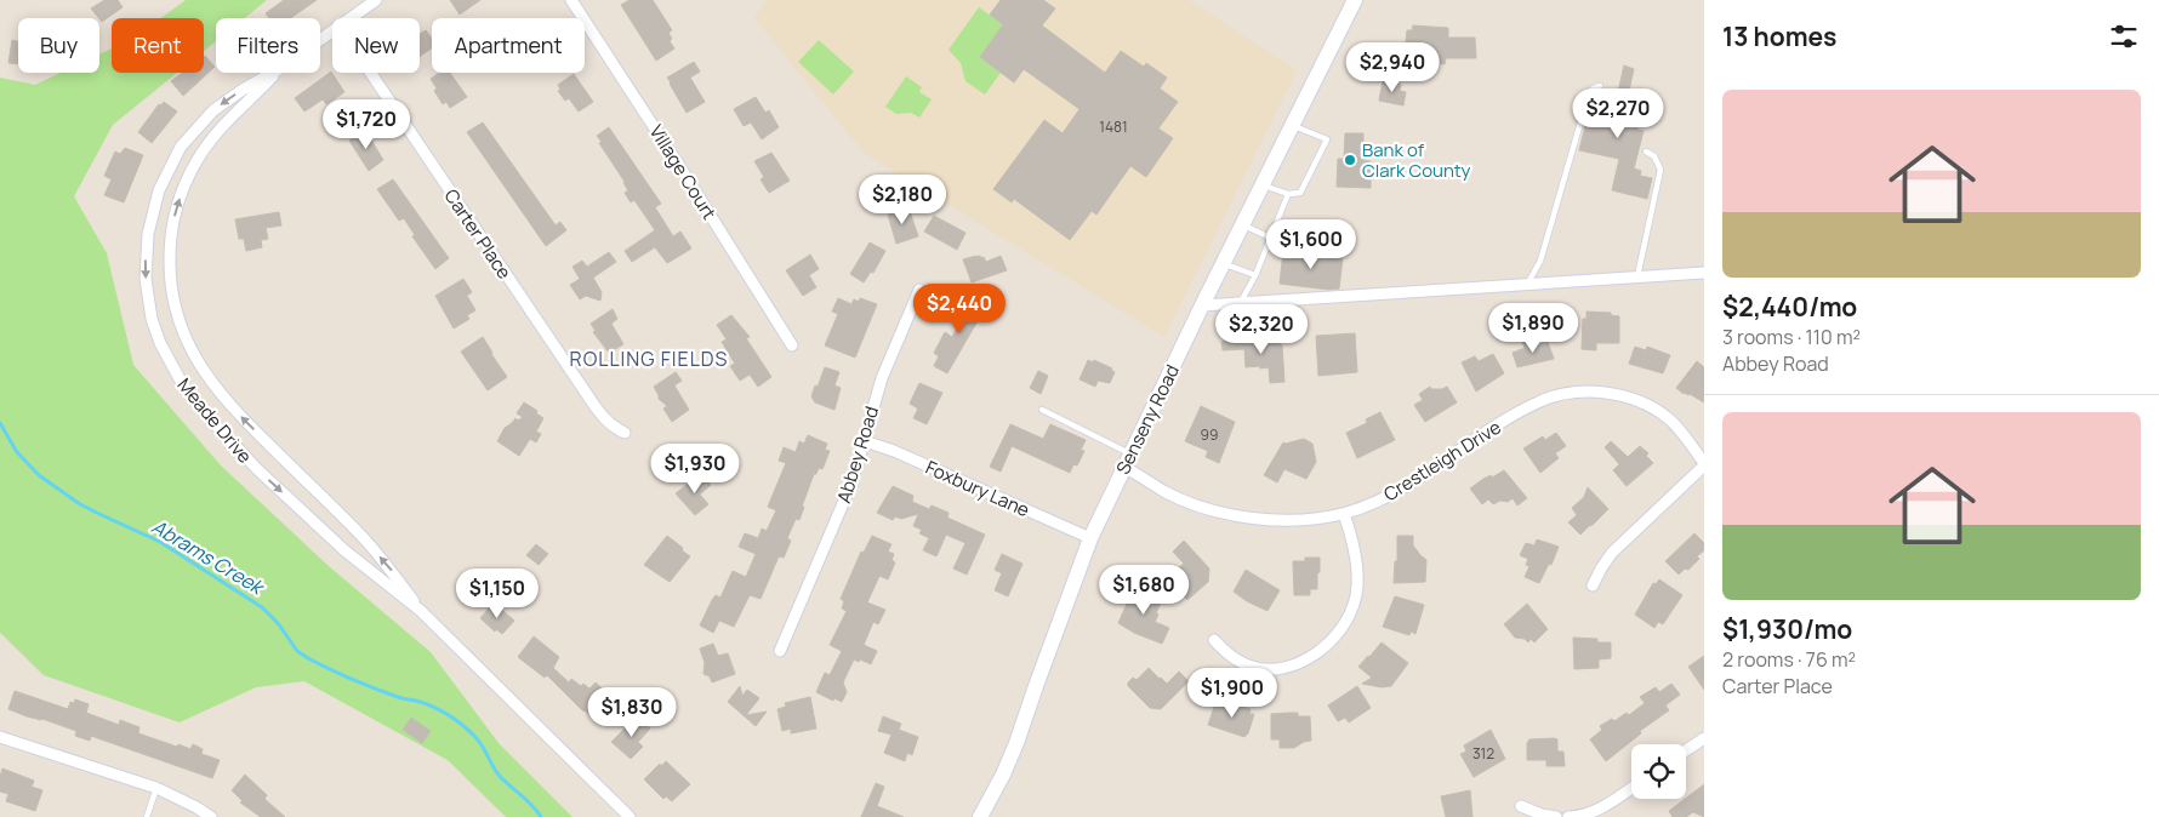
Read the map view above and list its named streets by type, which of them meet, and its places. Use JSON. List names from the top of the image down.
{
  "streets": {
    "main road": ["Senseny Road"],
    "street": [
      "Village Court",
      "Carter Place",
      "Meade Drive",
      "Abbey Road",
      "Crestleigh Drive",
      "Foxbury Lane"
    ]
  },
  "crossings": [
    ["Senseny Road", "Crestleigh Drive"],
    ["Senseny Road", "Foxbury Lane"],
    ["Abbey Road", "Foxbury Lane"]
  ],
  "districts": ["ROLLING FIELDS"],
  "water": ["Abrams Creek"],
  "places": ["Bank of Clark County"],
  "house_numbers": ["1481", "99", "312"],
  "page": {
    "heading": "13 homes",
    "chip": [
      "Buy",
      "Rent",
      "Filters",
      "New",
      "Apartment"
    ],
    "price": [
      "$2,940",
      "$2,270",
      "$1,720",
      "$2,180",
      "$1,600",
      "$2,440",
      "$1,890",
      "$2,320",
      "$1,930",
      "$1,680",
      "$1,150",
      "$1,900",
      "$1,830"
    ],
    "list": [
      {
        "name": "$2,440/mo",
        "note": "3 rooms · 110 m² · Abbey Road"
      },
      {
        "name": "$1,930/mo",
        "note": "2 rooms · 76 m² · Carter Place"
      }
    ]
  }
}
